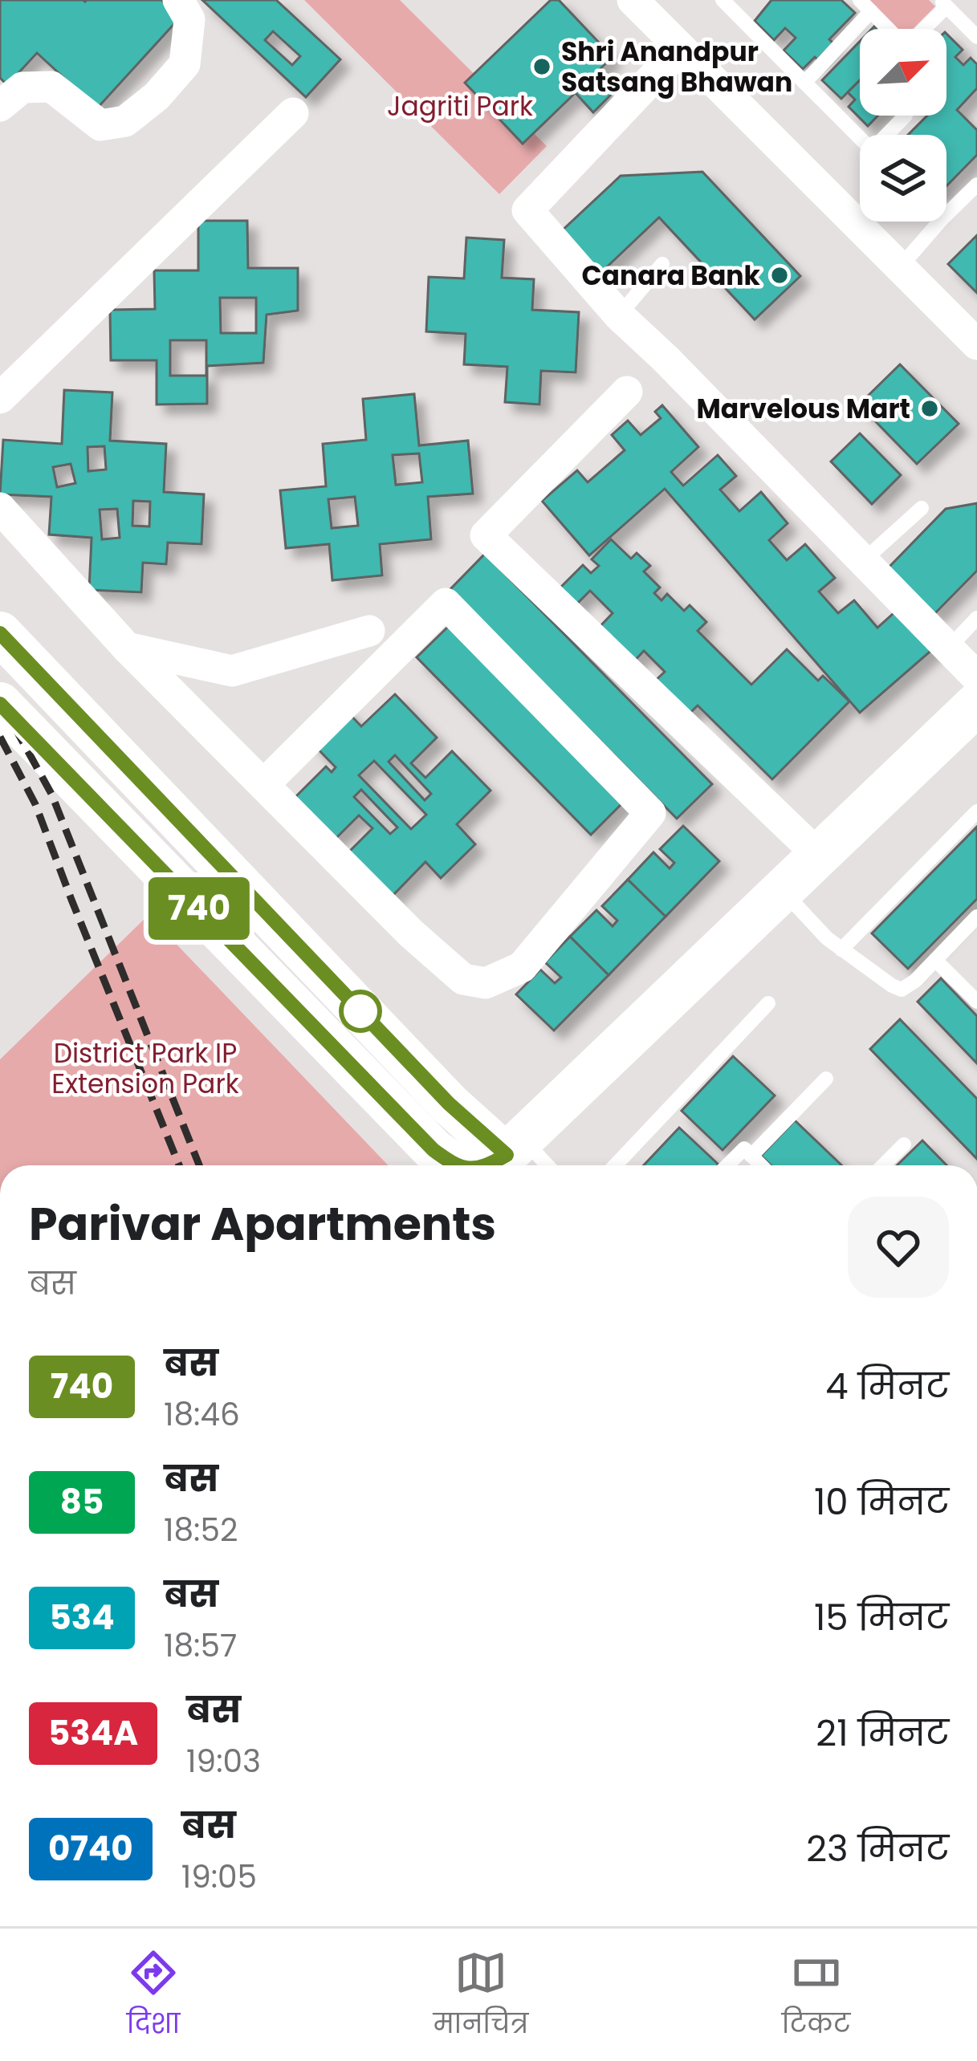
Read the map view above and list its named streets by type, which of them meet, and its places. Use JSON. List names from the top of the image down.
{
  "parks": ["Jagriti Park", "District Park IP Extension Park"],
  "places": ["Shri Anandpur Satsang Bhawan", "Canara Bank", "Marvelous Mart"],
  "lines": ["bus line 740"],
  "north": "top right",
  "page": {
    "on_map": "740",
    "heading": ["Parivar Apartments", "बस"],
    "list": [
      {
        "mark": "740",
        "name": "बस",
        "note": "18:46",
        "value": "4 मिनट"
      },
      {
        "mark": "85",
        "name": "बस",
        "note": "18:52",
        "value": "10 मिनट"
      },
      {
        "mark": "534",
        "name": "बस",
        "note": "18:57",
        "value": "15 मिनट"
      },
      {
        "mark": "534A",
        "name": "बस",
        "note": "19:03",
        "value": "21 मिनट"
      },
      {
        "mark": "0740",
        "name": "बस",
        "note": "19:05",
        "value": "23 मिनट"
      }
    ],
    "tabs": ["दिशा", "मानचित्र", "टिकट"]
  }
}
